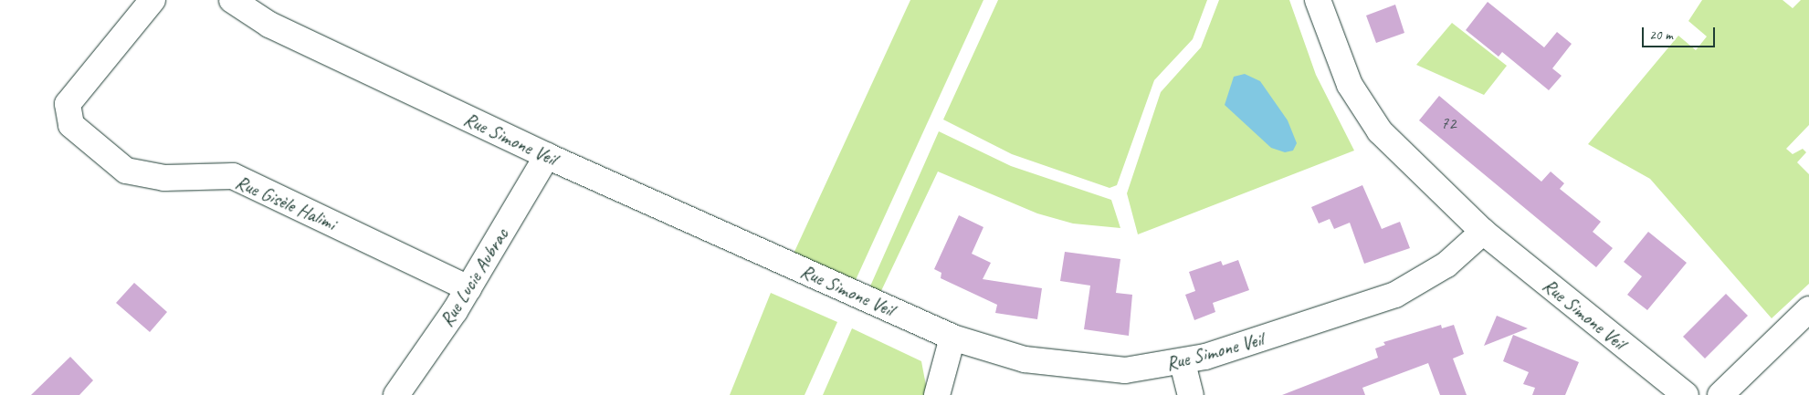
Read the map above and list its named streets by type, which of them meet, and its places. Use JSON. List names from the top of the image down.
{
  "streets": {
    "street": ["Rue Simone Veil", "Rue Gisèle Halimi", "Rue Lucie Aubrac"]
  },
  "crossings": [
    ["Rue Simone Veil", "Rue Lucie Aubrac"],
    ["Rue Gisèle Halimi", "Rue Lucie Aubrac"]
  ],
  "house_numbers": ["72"],
  "scale_bar": "20 m"
}
